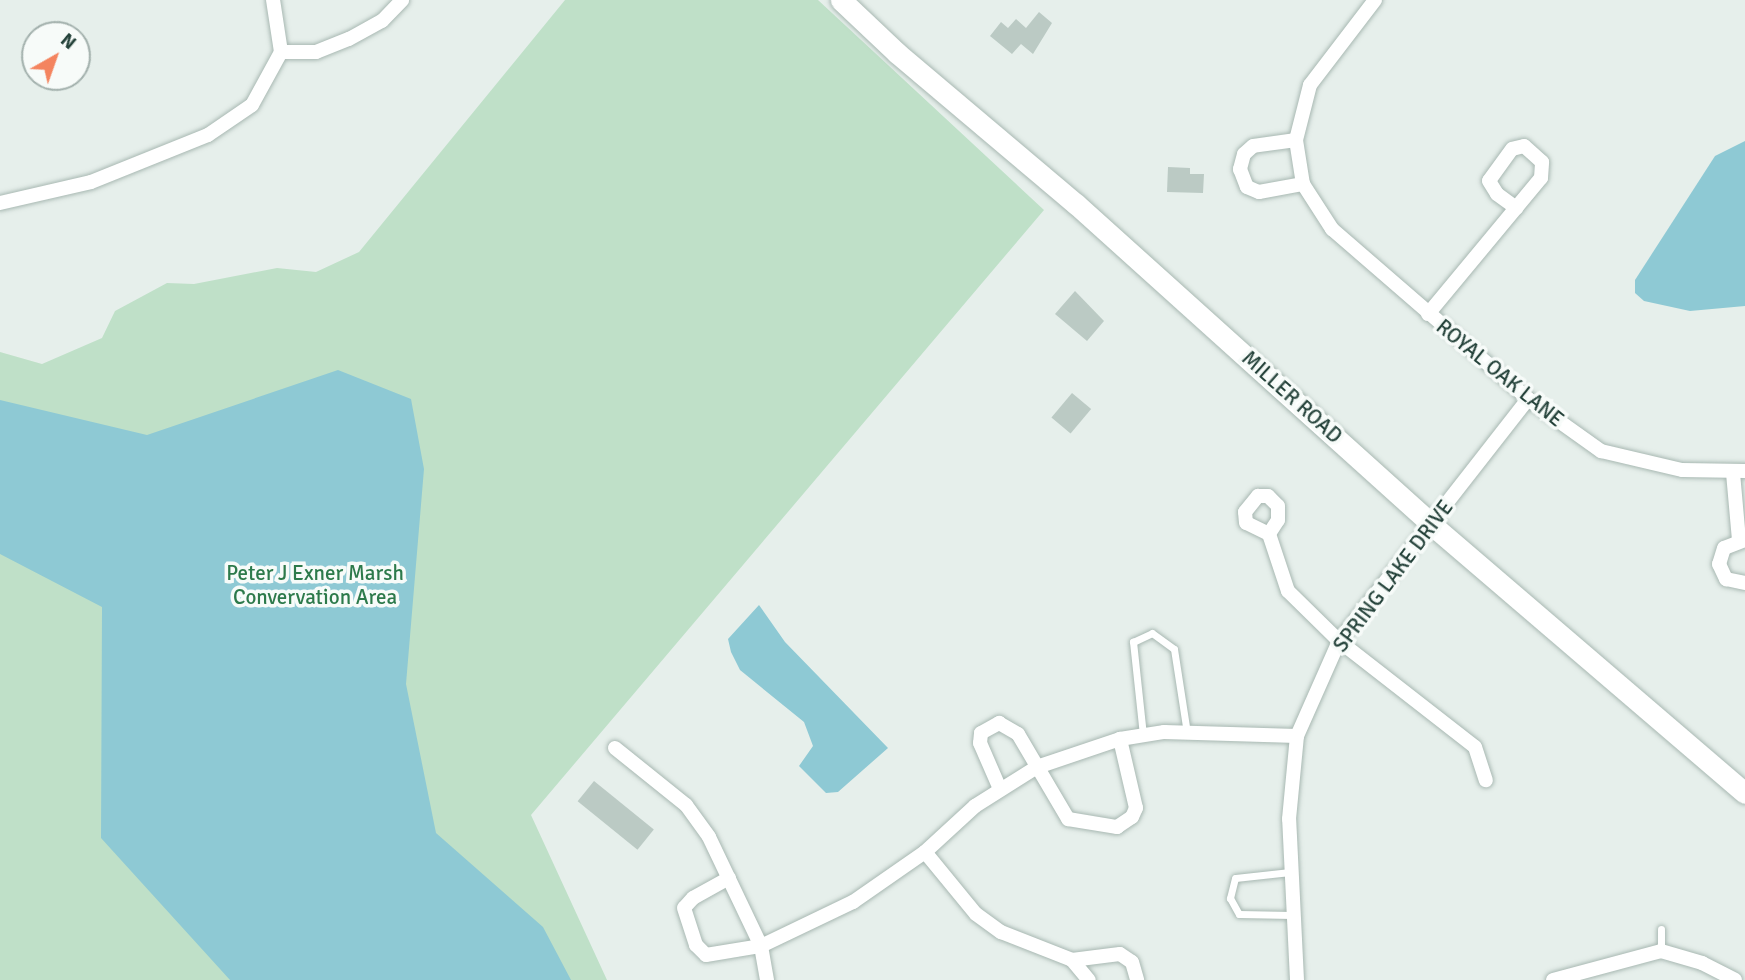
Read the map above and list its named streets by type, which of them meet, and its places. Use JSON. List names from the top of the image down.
{
  "streets": {
    "street": ["ROYAL OAK LANE", "MILLER ROAD", "SPRING LAKE DRIVE"]
  },
  "crossings": [
    ["ROYAL OAK LANE", "SPRING LAKE DRIVE"],
    ["MILLER ROAD", "SPRING LAKE DRIVE"]
  ],
  "parks": ["Peter J Exner Marsh Convervation Area"],
  "north": "top right"
}
